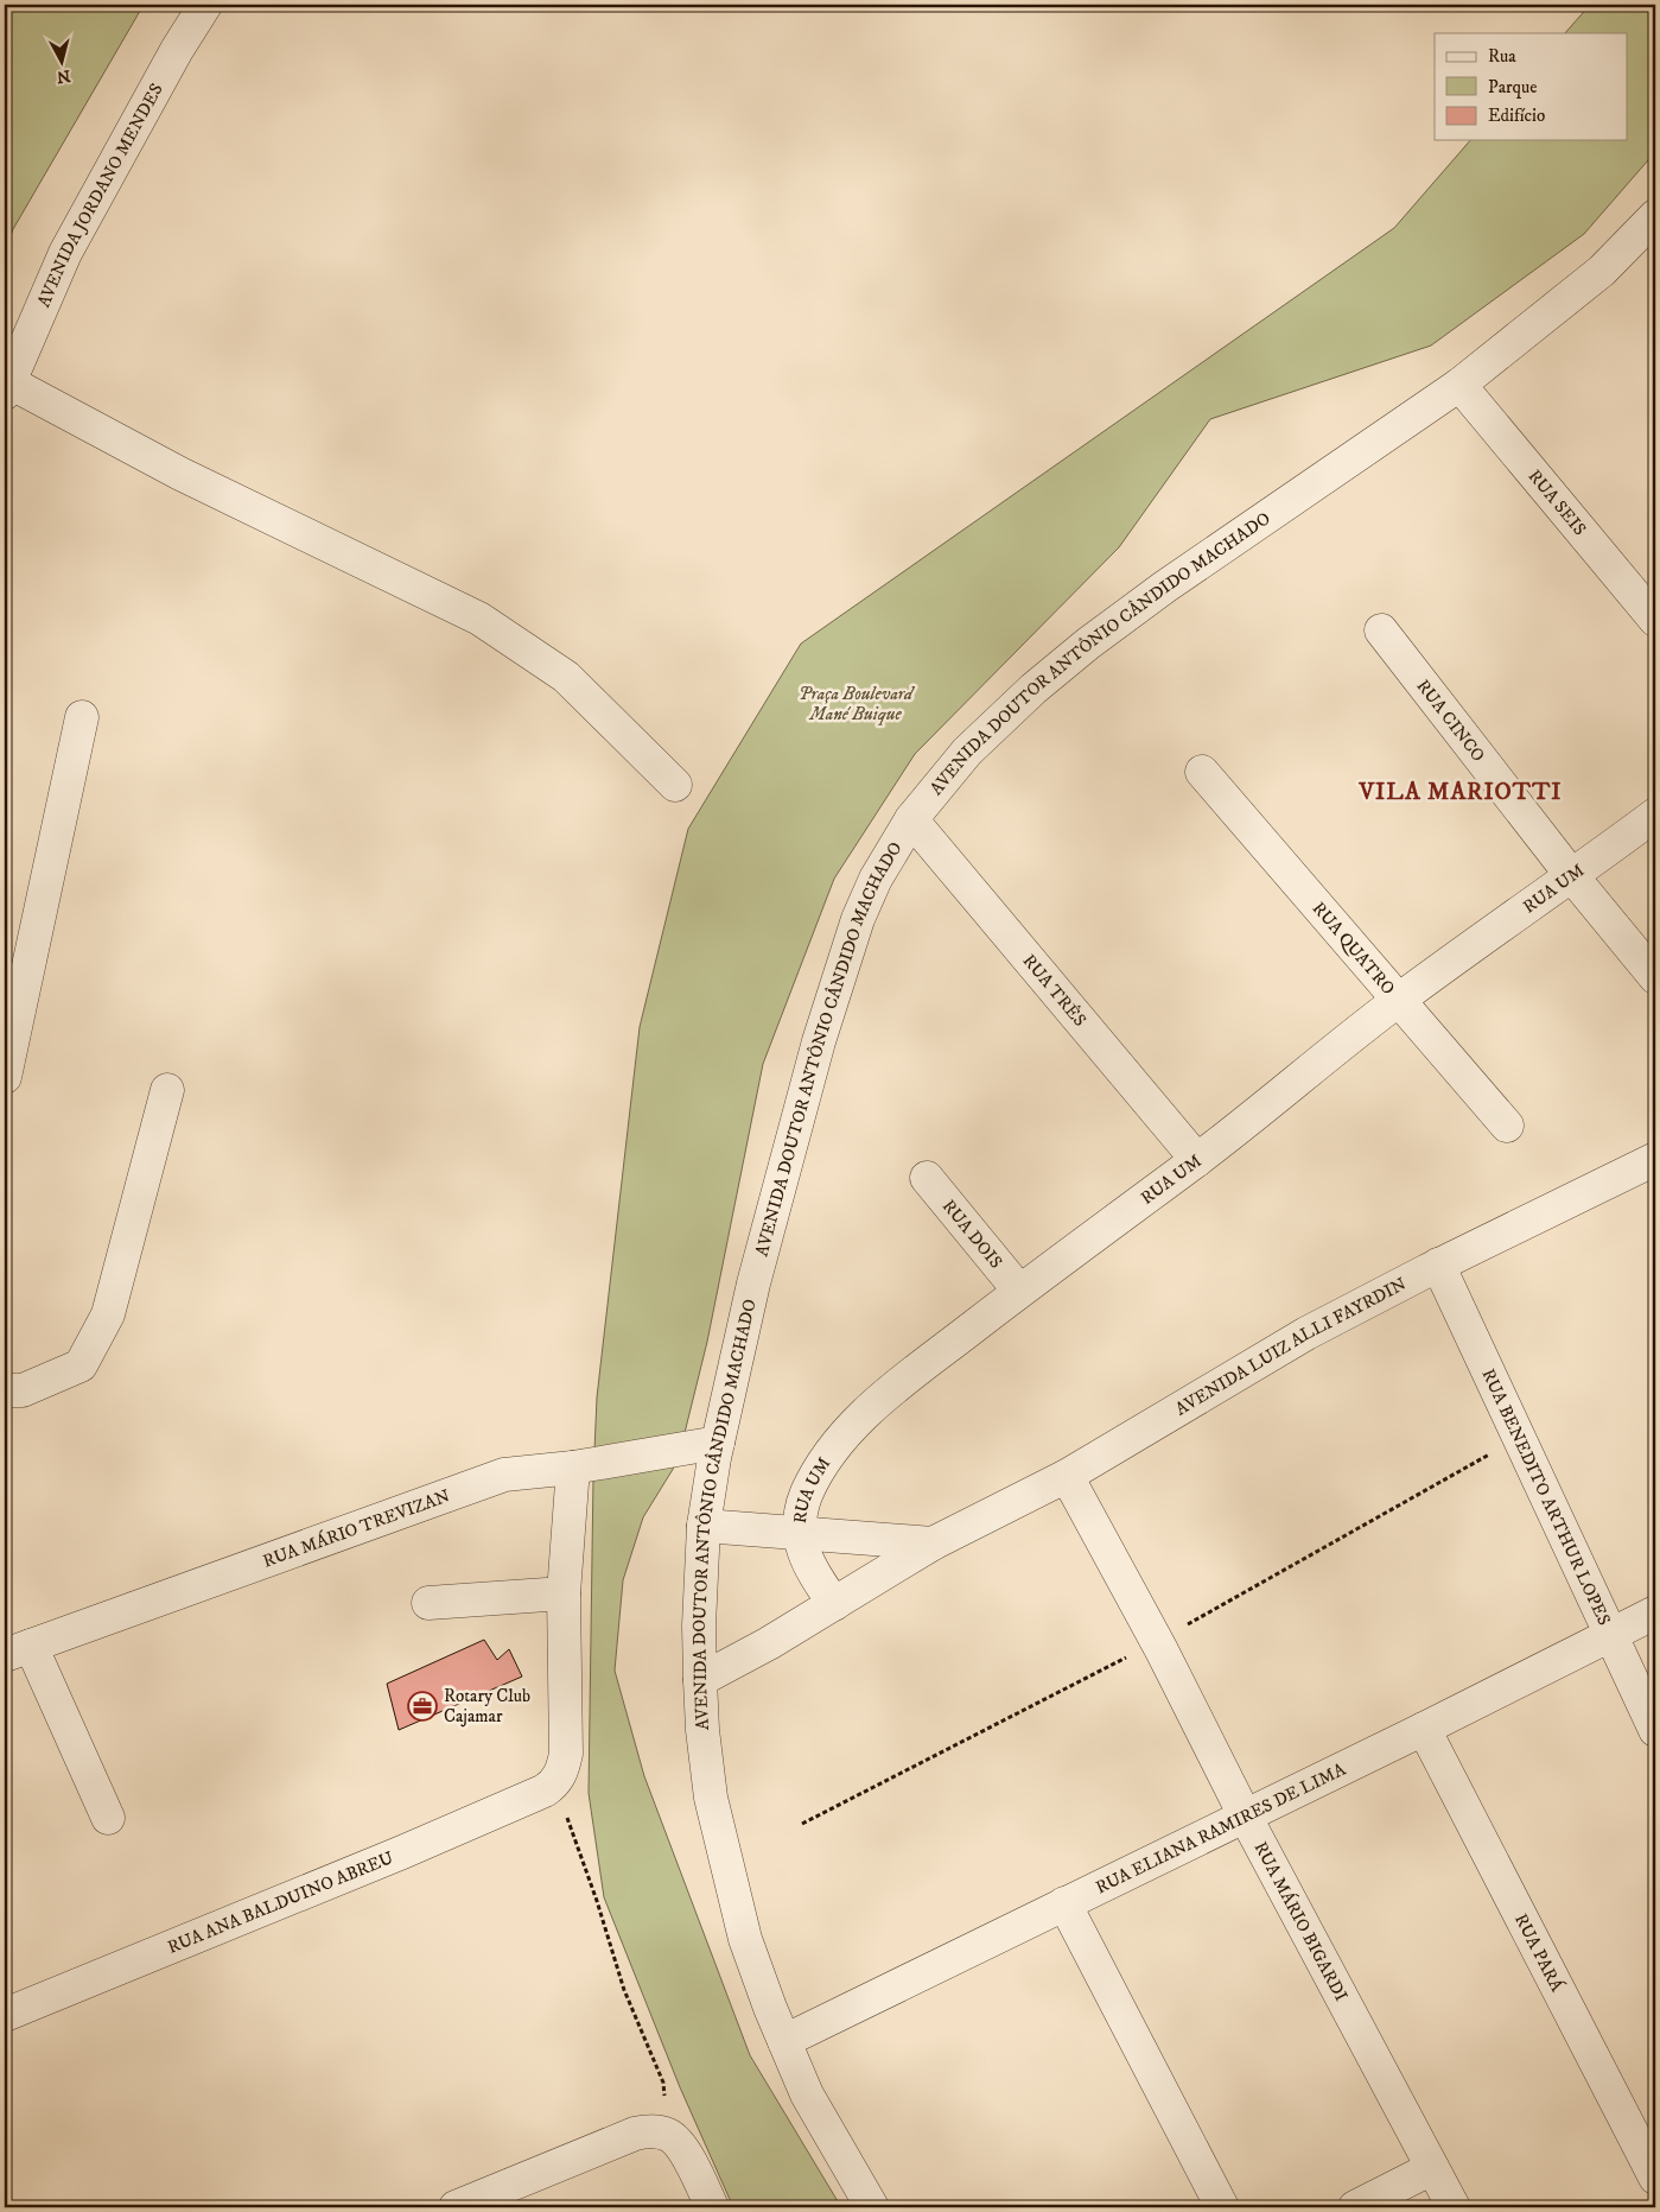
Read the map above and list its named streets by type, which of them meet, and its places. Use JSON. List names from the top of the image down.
{
  "streets": {
    "street": [
      "AVENIDA JORDANO MENDES",
      "RUA SEIS",
      "AVENIDA DOUTOR ANTÔNIO CÂNDIDO MACHADO",
      "RUA CINCO",
      "RUA UM",
      "RUA QUATRO",
      "RUA TRÊS",
      "RUA DOIS",
      "AVENIDA LUIZ ALLI FAYRDIN",
      "RUA BENEDITO ARTHUR LOPES",
      "RUA MÁRIO TREVIZAN",
      "RUA ELIANA RAMIRES DE LIMA",
      "RUA ANA BALDUINO ABREU",
      "RUA MÁRIO BIGARDI",
      "RUA PARÁ"
    ]
  },
  "crossings": [
    ["RUA SEIS", "AVENIDA DOUTOR ANTÔNIO CÂNDIDO MACHADO"],
    ["AVENIDA DOUTOR ANTÔNIO CÂNDIDO MACHADO", "RUA TRÊS"],
    ["AVENIDA DOUTOR ANTÔNIO CÂNDIDO MACHADO", "AVENIDA LUIZ ALLI FAYRDIN"],
    ["AVENIDA DOUTOR ANTÔNIO CÂNDIDO MACHADO", "RUA MÁRIO TREVIZAN"],
    ["AVENIDA DOUTOR ANTÔNIO CÂNDIDO MACHADO", "RUA ELIANA RAMIRES DE LIMA"],
    ["RUA CINCO", "RUA UM"],
    ["RUA UM", "RUA QUATRO"],
    ["RUA UM", "RUA TRÊS"],
    ["RUA UM", "RUA DOIS"],
    ["RUA UM", "AVENIDA LUIZ ALLI FAYRDIN"],
    ["AVENIDA LUIZ ALLI FAYRDIN", "RUA BENEDITO ARTHUR LOPES"],
    ["AVENIDA LUIZ ALLI FAYRDIN", "RUA MÁRIO BIGARDI"],
    ["RUA BENEDITO ARTHUR LOPES", "RUA ELIANA RAMIRES DE LIMA"],
    ["RUA ELIANA RAMIRES DE LIMA", "RUA MÁRIO BIGARDI"],
    ["RUA ELIANA RAMIRES DE LIMA", "RUA PARÁ"]
  ],
  "districts": ["VILA MARIOTTI"],
  "parks": ["Praça Boulevard Mané Buique"],
  "places": {
    "office": ["Rotary Club Cajamar"]
  },
  "legend": ["Rua", "Parque", "Edifício"],
  "north": "bottom"
}
